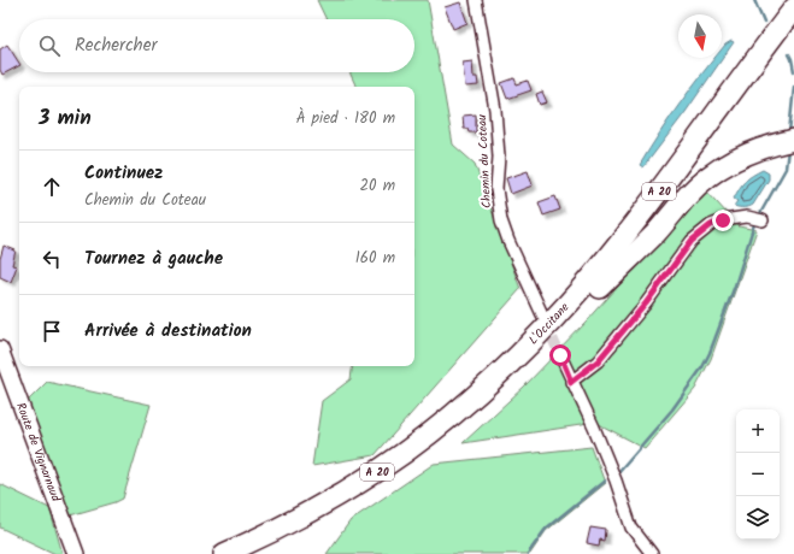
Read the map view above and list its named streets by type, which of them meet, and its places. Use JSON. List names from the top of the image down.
{
  "streets": {
    "highway": ["A 20", "L'Occitane"],
    "street": ["Chemin du Coteau", "Route de Vignarnaud"]
  },
  "north": "bottom",
  "page": {
    "search": "Rechercher",
    "heading": ["3 min", "À pied · 180 m"],
    "list": [
      ["Continuez", "Chemin du Coteau", "20 m"],
      ["Tournez à gauche", "160 m"],
      "Arrivée à destination"
    ],
    "map_buttons": ["+", "−"]
  }
}
